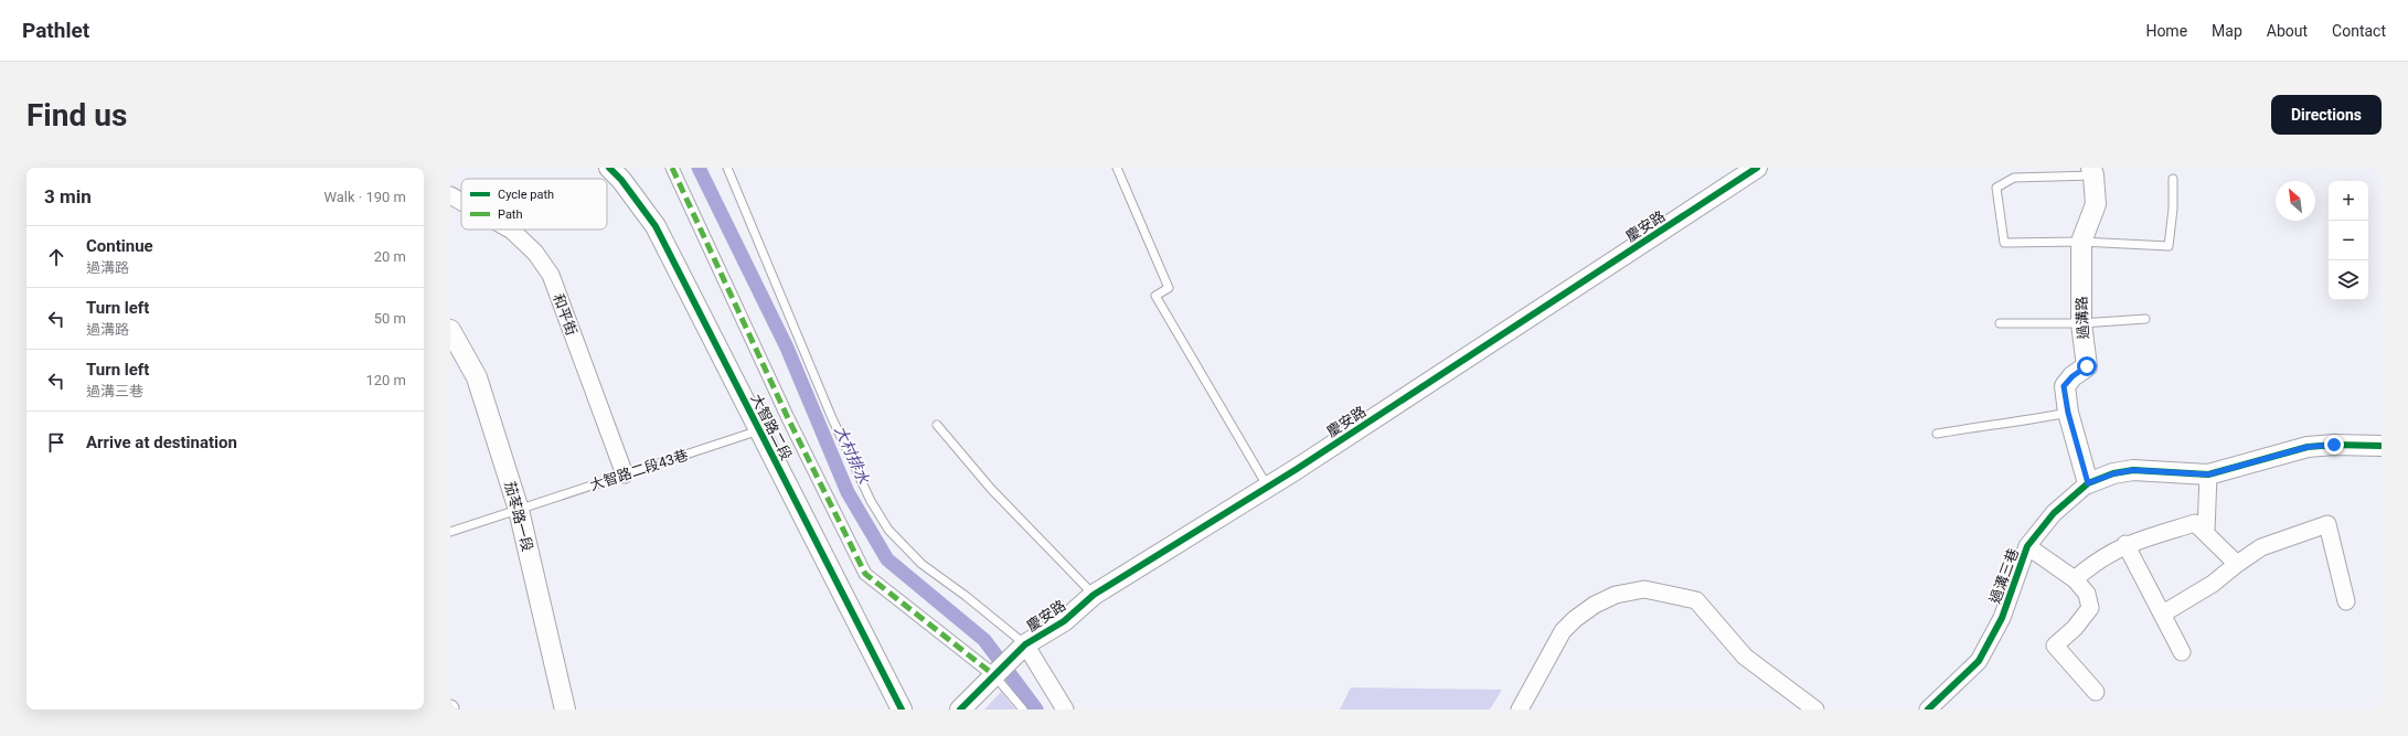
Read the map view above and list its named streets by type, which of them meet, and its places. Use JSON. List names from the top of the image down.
{
  "streets": {
    "street": [
      "慶安路",
      "和平街",
      "過溝路",
      "大智路二段",
      "茄苳路一段",
      "過溝三巷"
    ],
    "lane": ["大智路二段43巷"]
  },
  "crossings": [
    ["和平街", "大智路二段43巷"],
    ["過溝路", "過溝三巷"],
    ["大智路二段", "大智路二段43巷"],
    ["大智路二段43巷", "茄苳路一段"]
  ],
  "water": ["大村排水"],
  "legend": ["Cycle path", "Path"],
  "north": "top left",
  "page": {
    "header": "Pathlet",
    "nav": [
      "Home",
      "Map",
      "About",
      "Contact"
    ],
    "buttons": "Directions",
    "title": "Find us",
    "heading": ["3 min", "Walk · 190 m"],
    "map_buttons": ["+", "−"],
    "list": [
      ["Continue", "過溝路", "20 m"],
      ["Turn left", "過溝路", "50 m"],
      ["Turn left", "過溝三巷", "120 m"],
      "Arrive at destination"
    ]
  }
}
